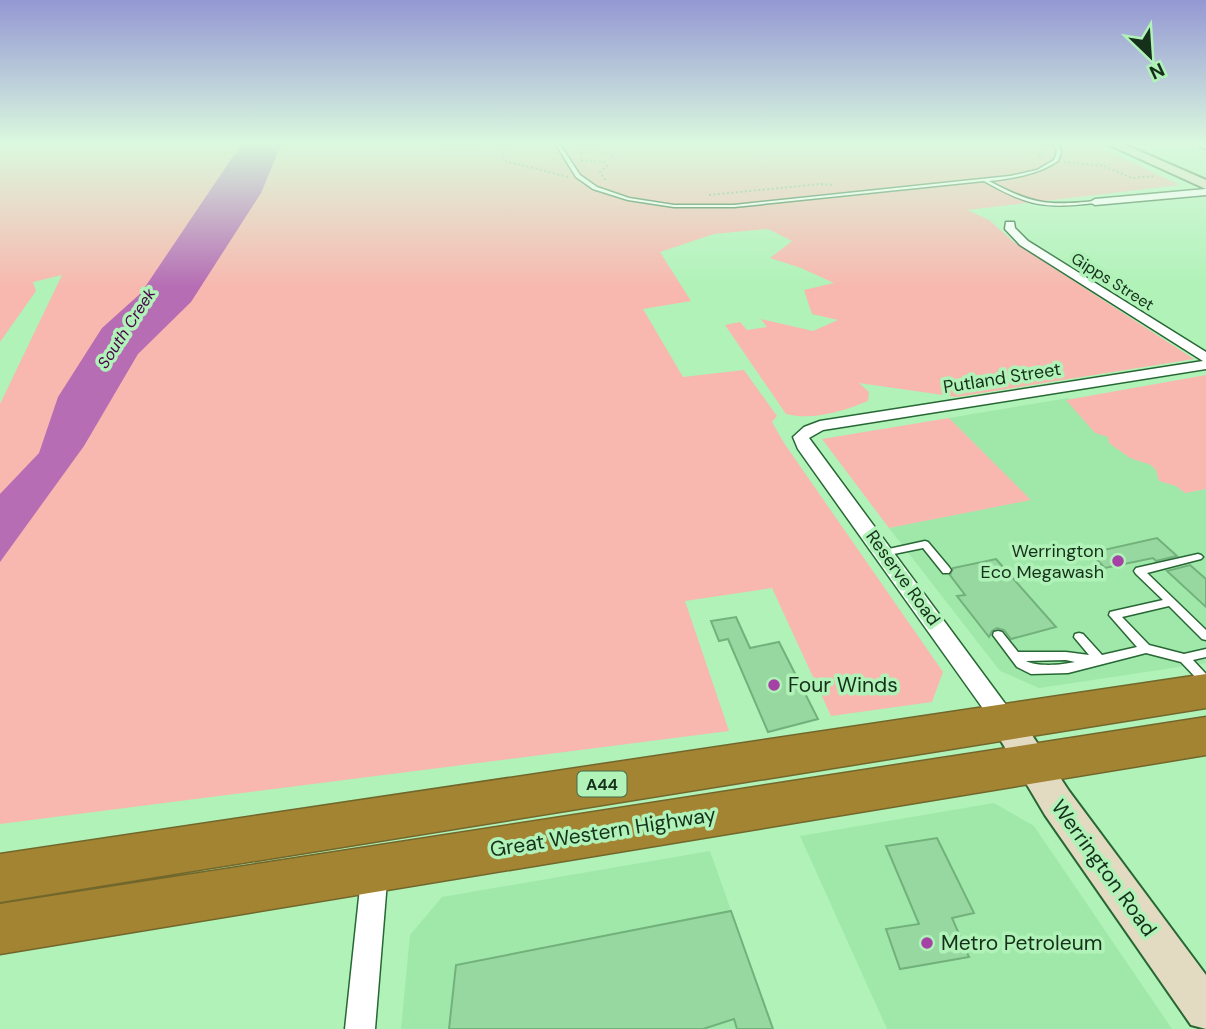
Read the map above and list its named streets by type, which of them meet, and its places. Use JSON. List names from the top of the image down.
{
  "streets": {
    "highway": ["A44", "Great Western Highway"],
    "main road": ["Werrington Road"],
    "street": ["Gipps Street", "Putland Street", "Reserve Road"]
  },
  "crossings": [
    ["Putland Street", "Reserve Road"],
    ["Reserve Road", "A44"],
    ["Reserve Road", "Werrington Road"],
    ["A44", "Werrington Road"],
    ["Great Western Highway", "Werrington Road"]
  ],
  "water": ["South Creek"],
  "places": ["Werrington Eco Megawash", "Four Winds", "Metro Petroleum"],
  "north": "bottom right"
}
